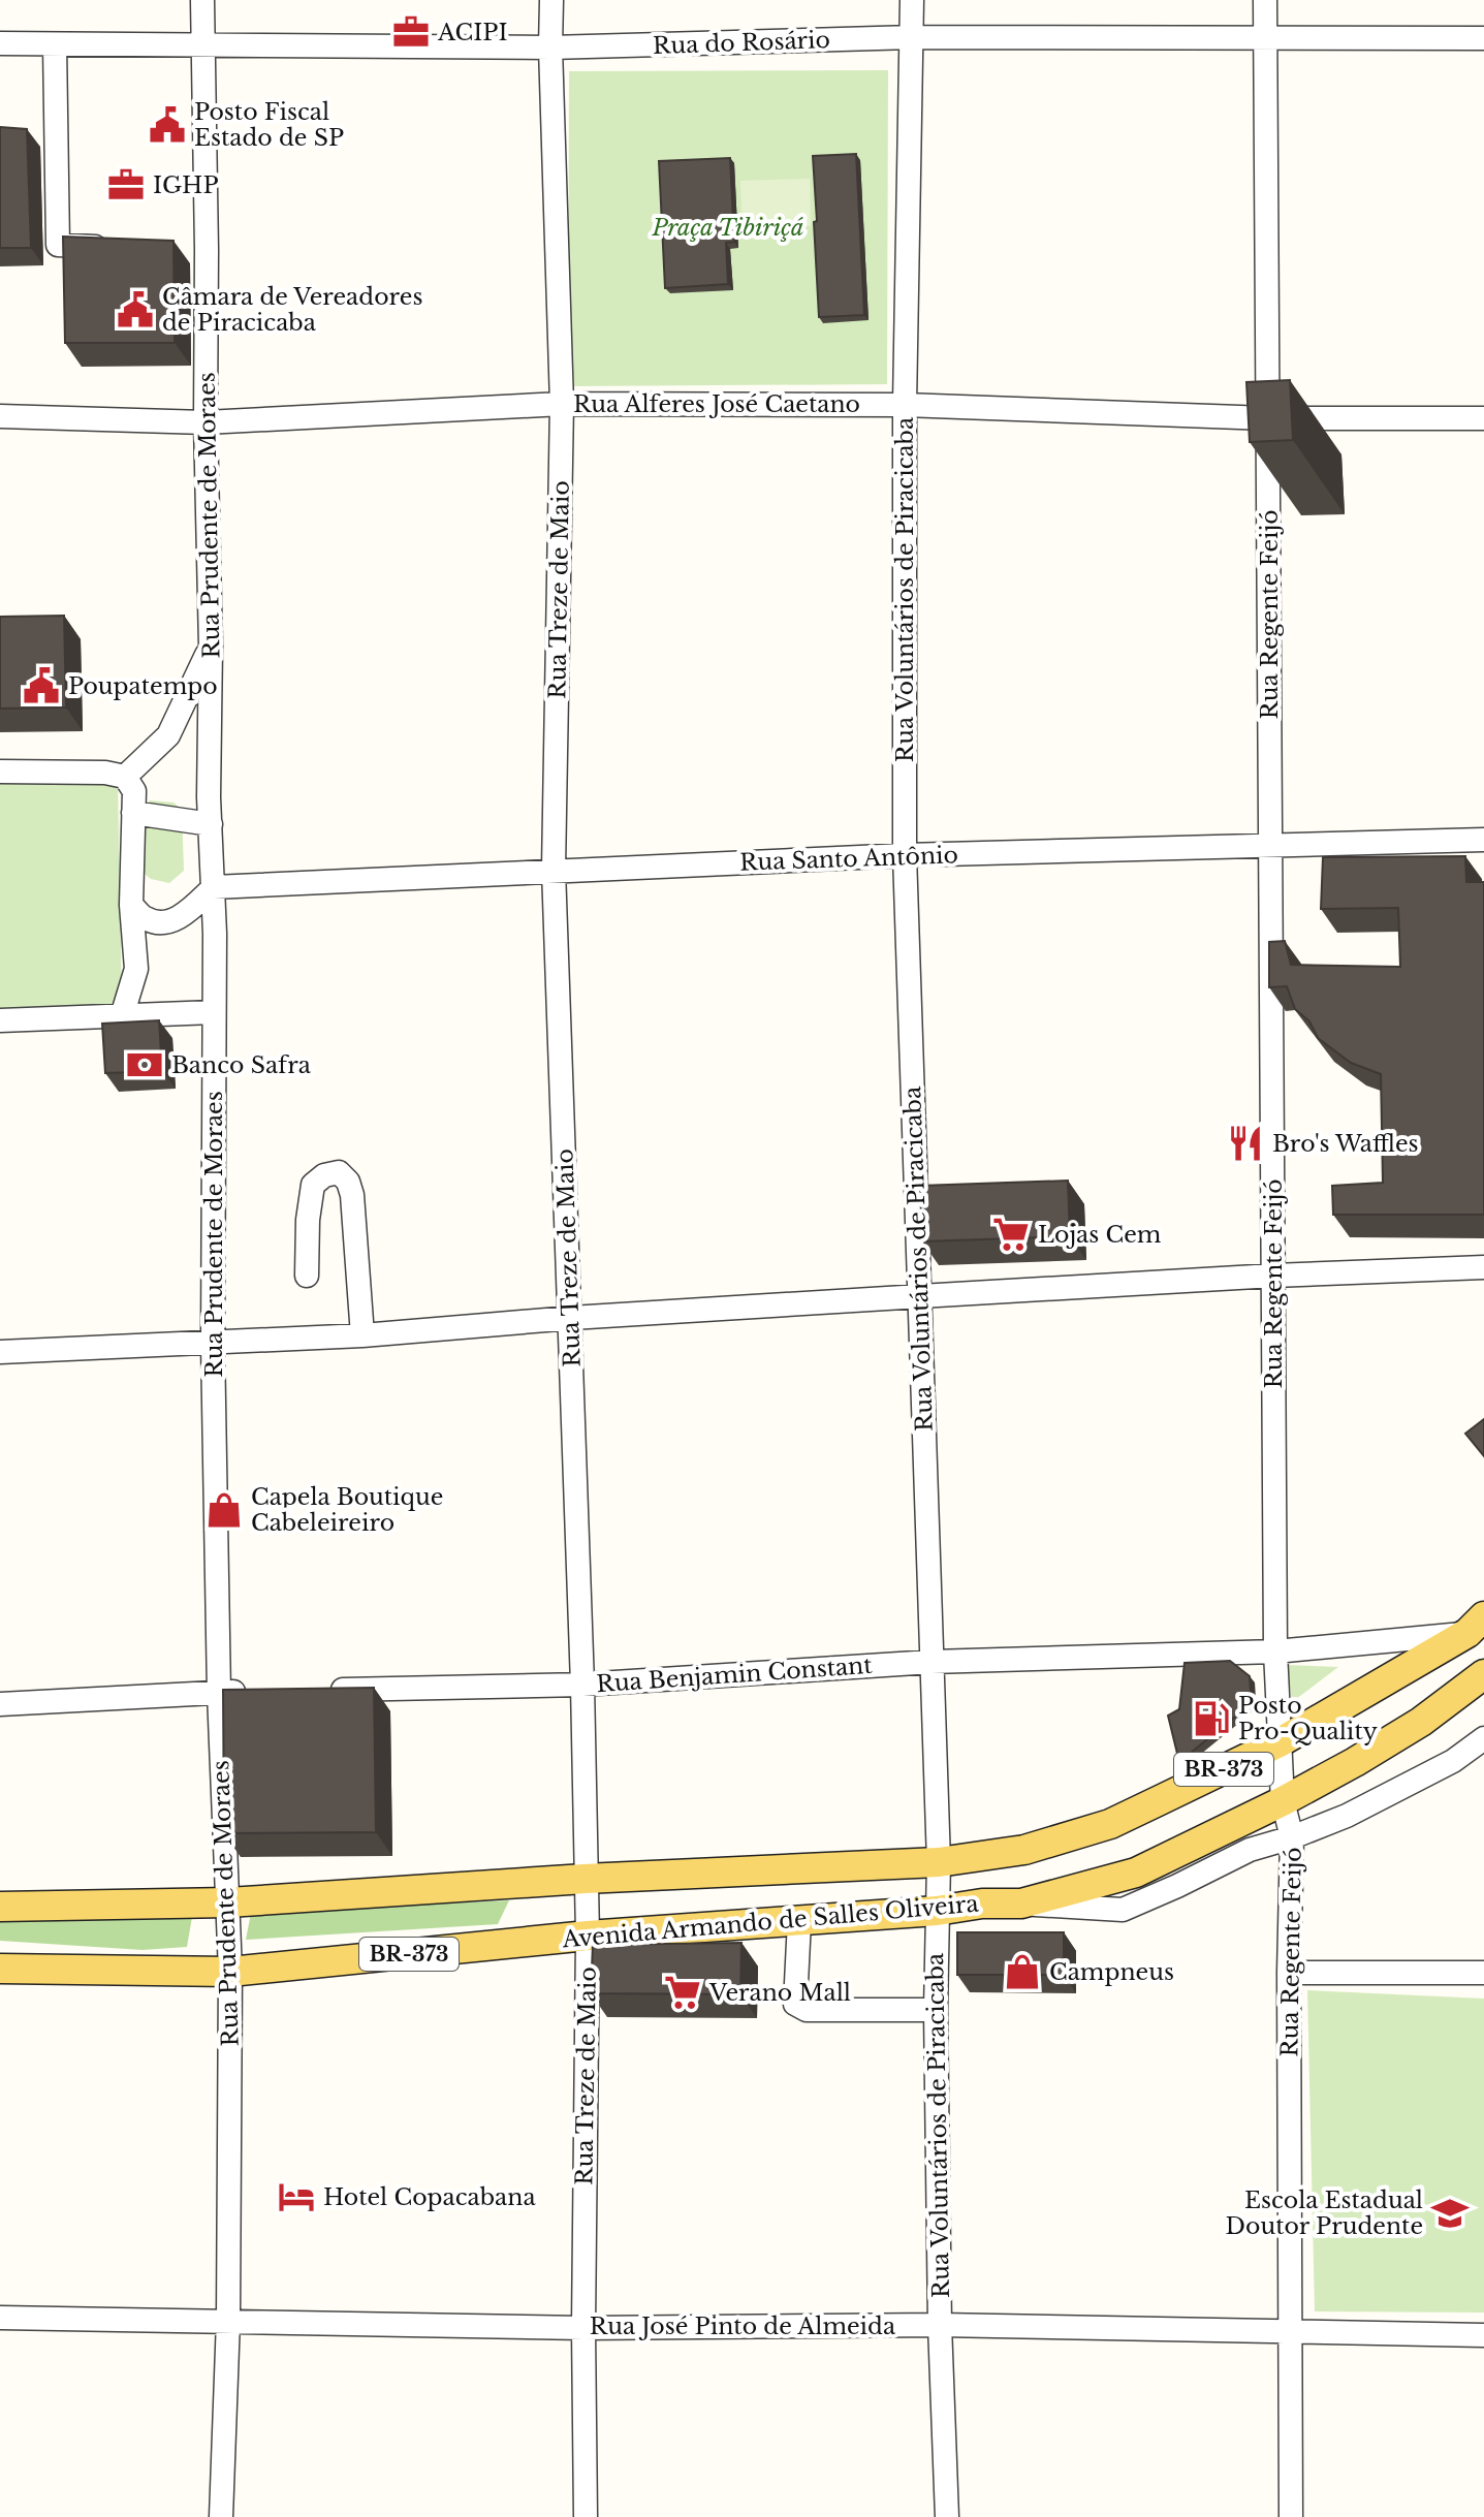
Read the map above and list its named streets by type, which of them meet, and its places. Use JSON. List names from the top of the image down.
{
  "streets": {
    "main road": ["BR-373", "Avenida Armando de Salles Oliveira"],
    "street": [
      "Rua do Rosário",
      "Rua Alferes José Caetano",
      "Rua Prudente de Moraes",
      "Rua Treze de Maio",
      "Rua Voluntários de Piracicaba",
      "Rua Regente Feijó",
      "Rua Santo Antônio",
      "Rua Benjamin Constant",
      "Rua José Pinto de Almeida"
    ]
  },
  "crossings": [
    ["Rua do Rosário", "Rua Prudente de Moraes"],
    ["Rua do Rosário", "Rua Treze de Maio"],
    ["Rua do Rosário", "Rua Voluntários de Piracicaba"],
    ["Rua do Rosário", "Rua Regente Feijó"],
    ["Rua Alferes José Caetano", "Rua Prudente de Moraes"],
    ["Rua Alferes José Caetano", "Rua Treze de Maio"],
    ["Rua Alferes José Caetano", "Rua Voluntários de Piracicaba"],
    ["Rua Alferes José Caetano", "Rua Regente Feijó"],
    ["Rua Prudente de Moraes", "Rua Santo Antônio"],
    ["Rua Prudente de Moraes", "Avenida Armando de Salles Oliveira"],
    ["Rua Prudente de Moraes", "Rua José Pinto de Almeida"],
    ["Rua Treze de Maio", "Rua Santo Antônio"],
    ["Rua Treze de Maio", "Rua Benjamin Constant"],
    ["Rua Treze de Maio", "Avenida Armando de Salles Oliveira"],
    ["Rua Treze de Maio", "Rua José Pinto de Almeida"],
    ["Rua Voluntários de Piracicaba", "Rua Santo Antônio"],
    ["Rua Voluntários de Piracicaba", "Rua Benjamin Constant"],
    ["Rua Voluntários de Piracicaba", "Avenida Armando de Salles Oliveira"],
    ["Rua Voluntários de Piracicaba", "Rua José Pinto de Almeida"],
    ["Rua Regente Feijó", "Rua Santo Antônio"],
    ["Rua Regente Feijó", "Rua Benjamin Constant"],
    ["Rua Regente Feijó", "Avenida Armando de Salles Oliveira"],
    ["Rua Regente Feijó", "Rua José Pinto de Almeida"],
    ["Rua Benjamin Constant", "Avenida Armando de Salles Oliveira"]
  ],
  "parks": ["Praça Tibiriçá"],
  "places": {
    "office": ["ACIPI", "IGHP"],
    "public building": ["Posto Fiscal Estado de SP", "Câmara de Vereadores de Piracicaba", "Poupatempo"],
    "bank": ["Banco Safra"],
    "restaurant": ["Bro's Waffles"],
    "supermarket": ["Lojas Cem", "Verano Mall"],
    "shop": ["Capela Boutique Cabeleireiro", "Campneus"],
    "fuel station": ["Posto Pro-Quality"],
    "hotel": ["Hotel Copacabana"],
    "school or university": ["Escola Estadual Doutor Prudente"]
  }
}
